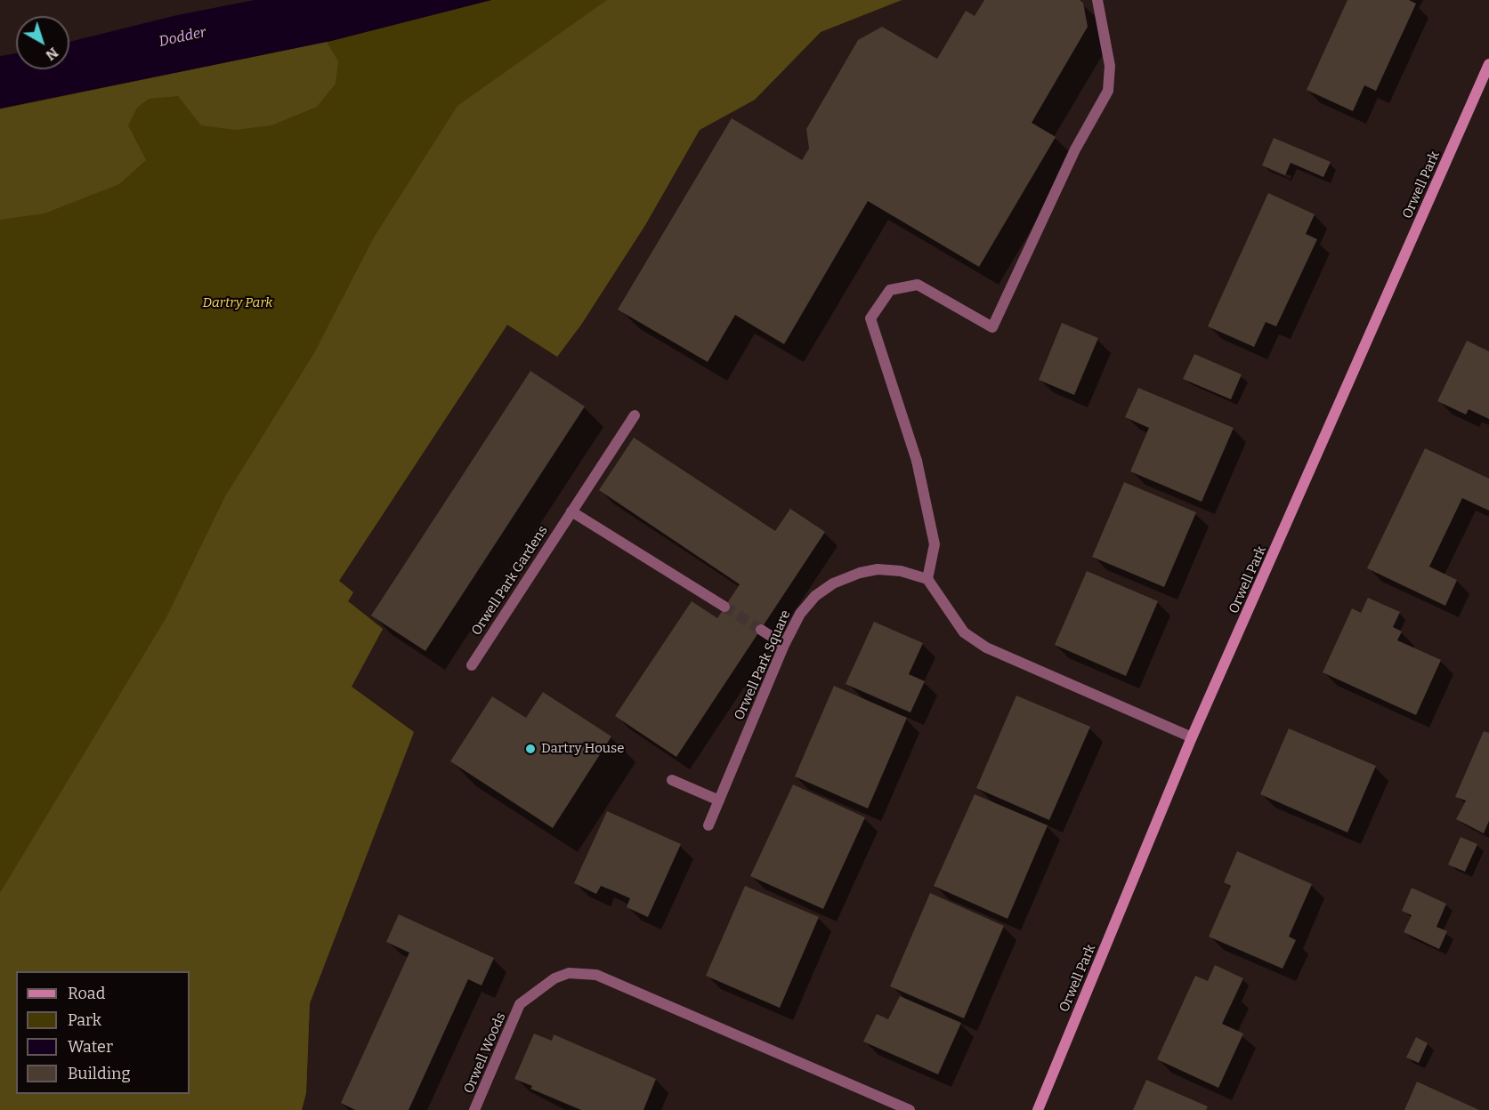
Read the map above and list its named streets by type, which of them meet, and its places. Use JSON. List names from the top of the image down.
{
  "streets": {
    "street": [
      "Orwell Park",
      "Orwell Park Gardens",
      "Orwell Park Square",
      "Orwell Woods"
    ]
  },
  "water": ["Dodder"],
  "parks": ["Dartry Park"],
  "places": ["Dartry House"],
  "legend": [
    "Road",
    "Park",
    "Water",
    "Building"
  ],
  "north": "bottom right"
}
